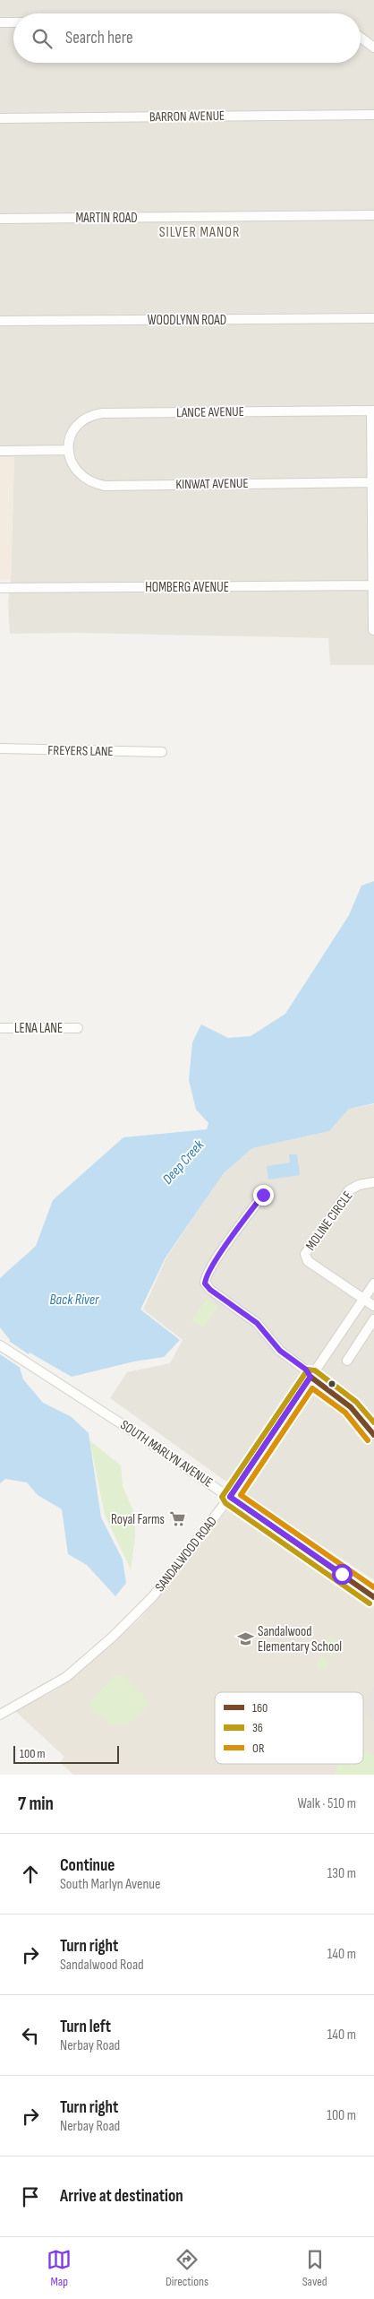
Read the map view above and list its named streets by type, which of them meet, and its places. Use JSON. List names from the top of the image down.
{
  "streets": {
    "street": [
      "BARRON AVENUE",
      "MARTIN ROAD",
      "WOODLYNN ROAD",
      "LANCE AVENUE",
      "KINWAT AVENUE",
      "HOMBERG AVENUE",
      "FREYERS LANE",
      "LENA LANE",
      "MOLINE CIRCLE",
      "SOUTH MARLYN AVENUE",
      "SANDALWOOD ROAD"
    ]
  },
  "crossings": [
    ["LANCE AVENUE", "KINWAT AVENUE"],
    ["MOLINE CIRCLE", "SANDALWOOD ROAD"],
    ["SOUTH MARLYN AVENUE", "SANDALWOOD ROAD"]
  ],
  "districts": ["SILVER MANOR"],
  "water": ["Deep Creek", "Back River"],
  "places": {
    "supermarket": ["Royal Farms"],
    "school or university": ["Sandalwood Elementary School"]
  },
  "lines": ["transit line 36", "transit line 160", "transit line OR"],
  "legend": ["160", "36", "OR"],
  "scale_bar": "100 m",
  "page": {
    "search": "Search here",
    "scale": "100 m",
    "heading": ["7 min", "Walk · 510 m"],
    "list": [
      ["Continue", "South Marlyn Avenue", "130 m"],
      ["Turn right", "Sandalwood Road", "140 m"],
      ["Turn left", "Nerbay Road", "140 m"],
      ["Turn right", "Nerbay Road", "100 m"],
      "Arrive at destination"
    ],
    "nav": ["Map", "Directions", "Saved"]
  }
}
